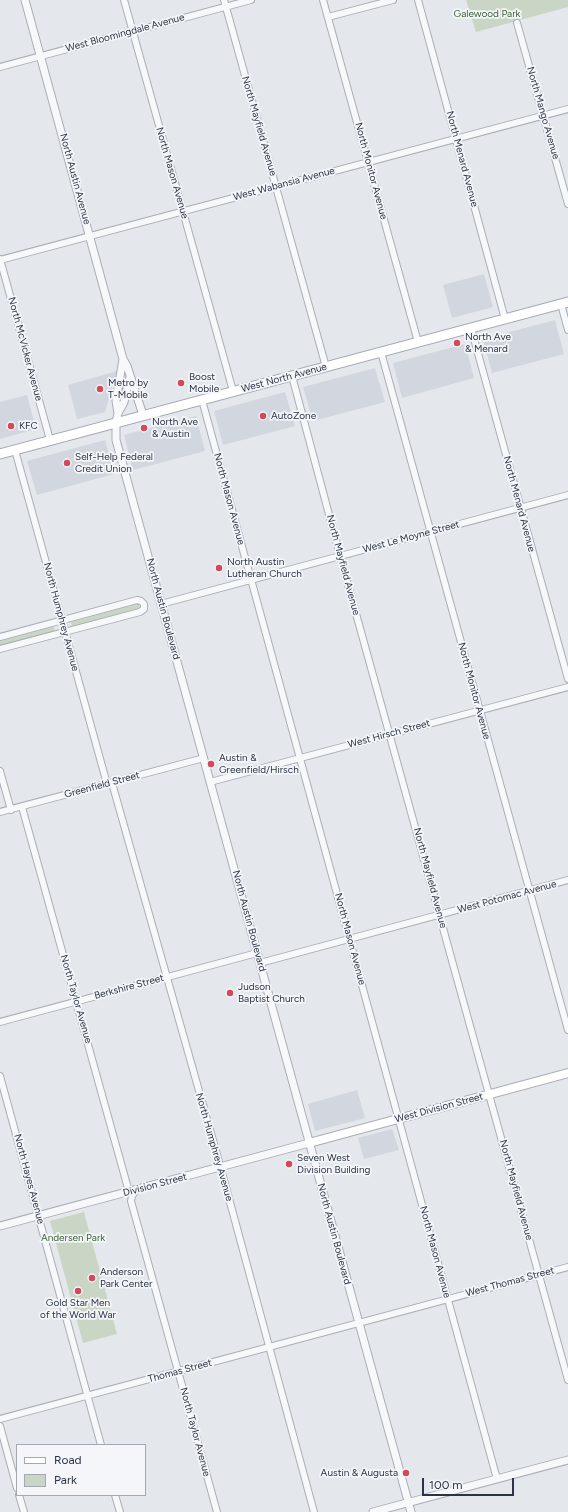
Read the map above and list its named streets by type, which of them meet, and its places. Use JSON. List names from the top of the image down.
{
  "streets": {
    "main road": ["West North Avenue", "West Division Street"],
    "street": [
      "West Bloomingdale Avenue",
      "North Mango Avenue",
      "North Mayfield Avenue",
      "North Menard Avenue",
      "North Monitor Avenue",
      "North Mason Avenue",
      "North Austin Avenue",
      "West Wabansia Avenue",
      "North McVicker Avenue",
      "West Le Moyne Street",
      "North Austin Boulevard",
      "North Humphrey Avenue",
      "West Hirsch Street",
      "Greenfield Street",
      "West Potomac Avenue",
      "Berkshire Street",
      "North Taylor Avenue",
      "North Hayes Avenue",
      "Division Street",
      "West Thomas Street",
      "Thomas Street"
    ]
  },
  "crossings": [
    ["West Bloomingdale Avenue", "North Mayfield Avenue"],
    ["West Bloomingdale Avenue", "North Mason Avenue"],
    ["West Bloomingdale Avenue", "North Austin Avenue"],
    ["North Mango Avenue", "West Wabansia Avenue"],
    ["North Mayfield Avenue", "West Wabansia Avenue"],
    ["North Mayfield Avenue", "West North Avenue"],
    ["North Mayfield Avenue", "West Le Moyne Street"],
    ["North Mayfield Avenue", "West Hirsch Street"],
    ["North Mayfield Avenue", "West Potomac Avenue"],
    ["North Mayfield Avenue", "West Division Street"],
    ["North Mayfield Avenue", "West Thomas Street"],
    ["North Menard Avenue", "West Wabansia Avenue"],
    ["North Menard Avenue", "West North Avenue"],
    ["North Menard Avenue", "West Le Moyne Street"],
    ["North Monitor Avenue", "West Wabansia Avenue"],
    ["North Monitor Avenue", "West North Avenue"],
    ["North Monitor Avenue", "West Le Moyne Street"],
    ["North Monitor Avenue", "West Hirsch Street"],
    ["North Monitor Avenue", "West Potomac Avenue"],
    ["North Mason Avenue", "West Wabansia Avenue"],
    ["North Mason Avenue", "West North Avenue"],
    ["North Mason Avenue", "West Le Moyne Street"],
    ["North Mason Avenue", "West Hirsch Street"],
    ["North Mason Avenue", "West Potomac Avenue"],
    ["North Mason Avenue", "West Division Street"],
    ["North Mason Avenue", "West Thomas Street"],
    ["North Austin Avenue", "West Wabansia Avenue"],
    ["North Austin Avenue", "West North Avenue"],
    ["North Austin Avenue", "North Austin Boulevard"],
    ["West Wabansia Avenue", "North McVicker Avenue"],
    ["North McVicker Avenue", "West North Avenue"],
    ["West North Avenue", "North Austin Boulevard"],
    ["West North Avenue", "North Humphrey Avenue"],
    ["West Le Moyne Street", "North Austin Boulevard"],
    ["North Austin Boulevard", "West Hirsch Street"],
    ["North Austin Boulevard", "Greenfield Street"],
    ["North Austin Boulevard", "West Potomac Avenue"],
    ["North Austin Boulevard", "Berkshire Street"],
    ["North Austin Boulevard", "West Division Street"],
    ["North Austin Boulevard", "Division Street"],
    ["North Austin Boulevard", "West Thomas Street"],
    ["North Austin Boulevard", "Thomas Street"],
    ["North Humphrey Avenue", "Greenfield Street"],
    ["North Humphrey Avenue", "Berkshire Street"],
    ["North Humphrey Avenue", "Division Street"],
    ["North Humphrey Avenue", "Thomas Street"],
    ["Greenfield Street", "North Taylor Avenue"],
    ["Berkshire Street", "North Taylor Avenue"],
    ["North Taylor Avenue", "Division Street"],
    ["North Taylor Avenue", "Thomas Street"],
    ["West Division Street", "Division Street"],
    ["North Hayes Avenue", "Division Street"],
    ["North Hayes Avenue", "Thomas Street"],
    ["West Thomas Street", "Thomas Street"]
  ],
  "parks": ["Galewood Park", "Andersen Park"],
  "places": [
    "North Ave & Menard",
    "Boost Mobile",
    "Metro by T-Mobile",
    "AutoZone",
    "KFC",
    "North Ave & Austin",
    "Self-Help Federal Credit Union",
    "North Austin Lutheran Church",
    "Austin & Greenfield/Hirsch",
    "Judson Baptist Church",
    "Seven West Division Building",
    "Anderson Park Center",
    "Gold Star Men of the World War",
    "Austin & Augusta"
  ],
  "legend": ["Road", "Park"],
  "scale_bar": "100 m"
}
